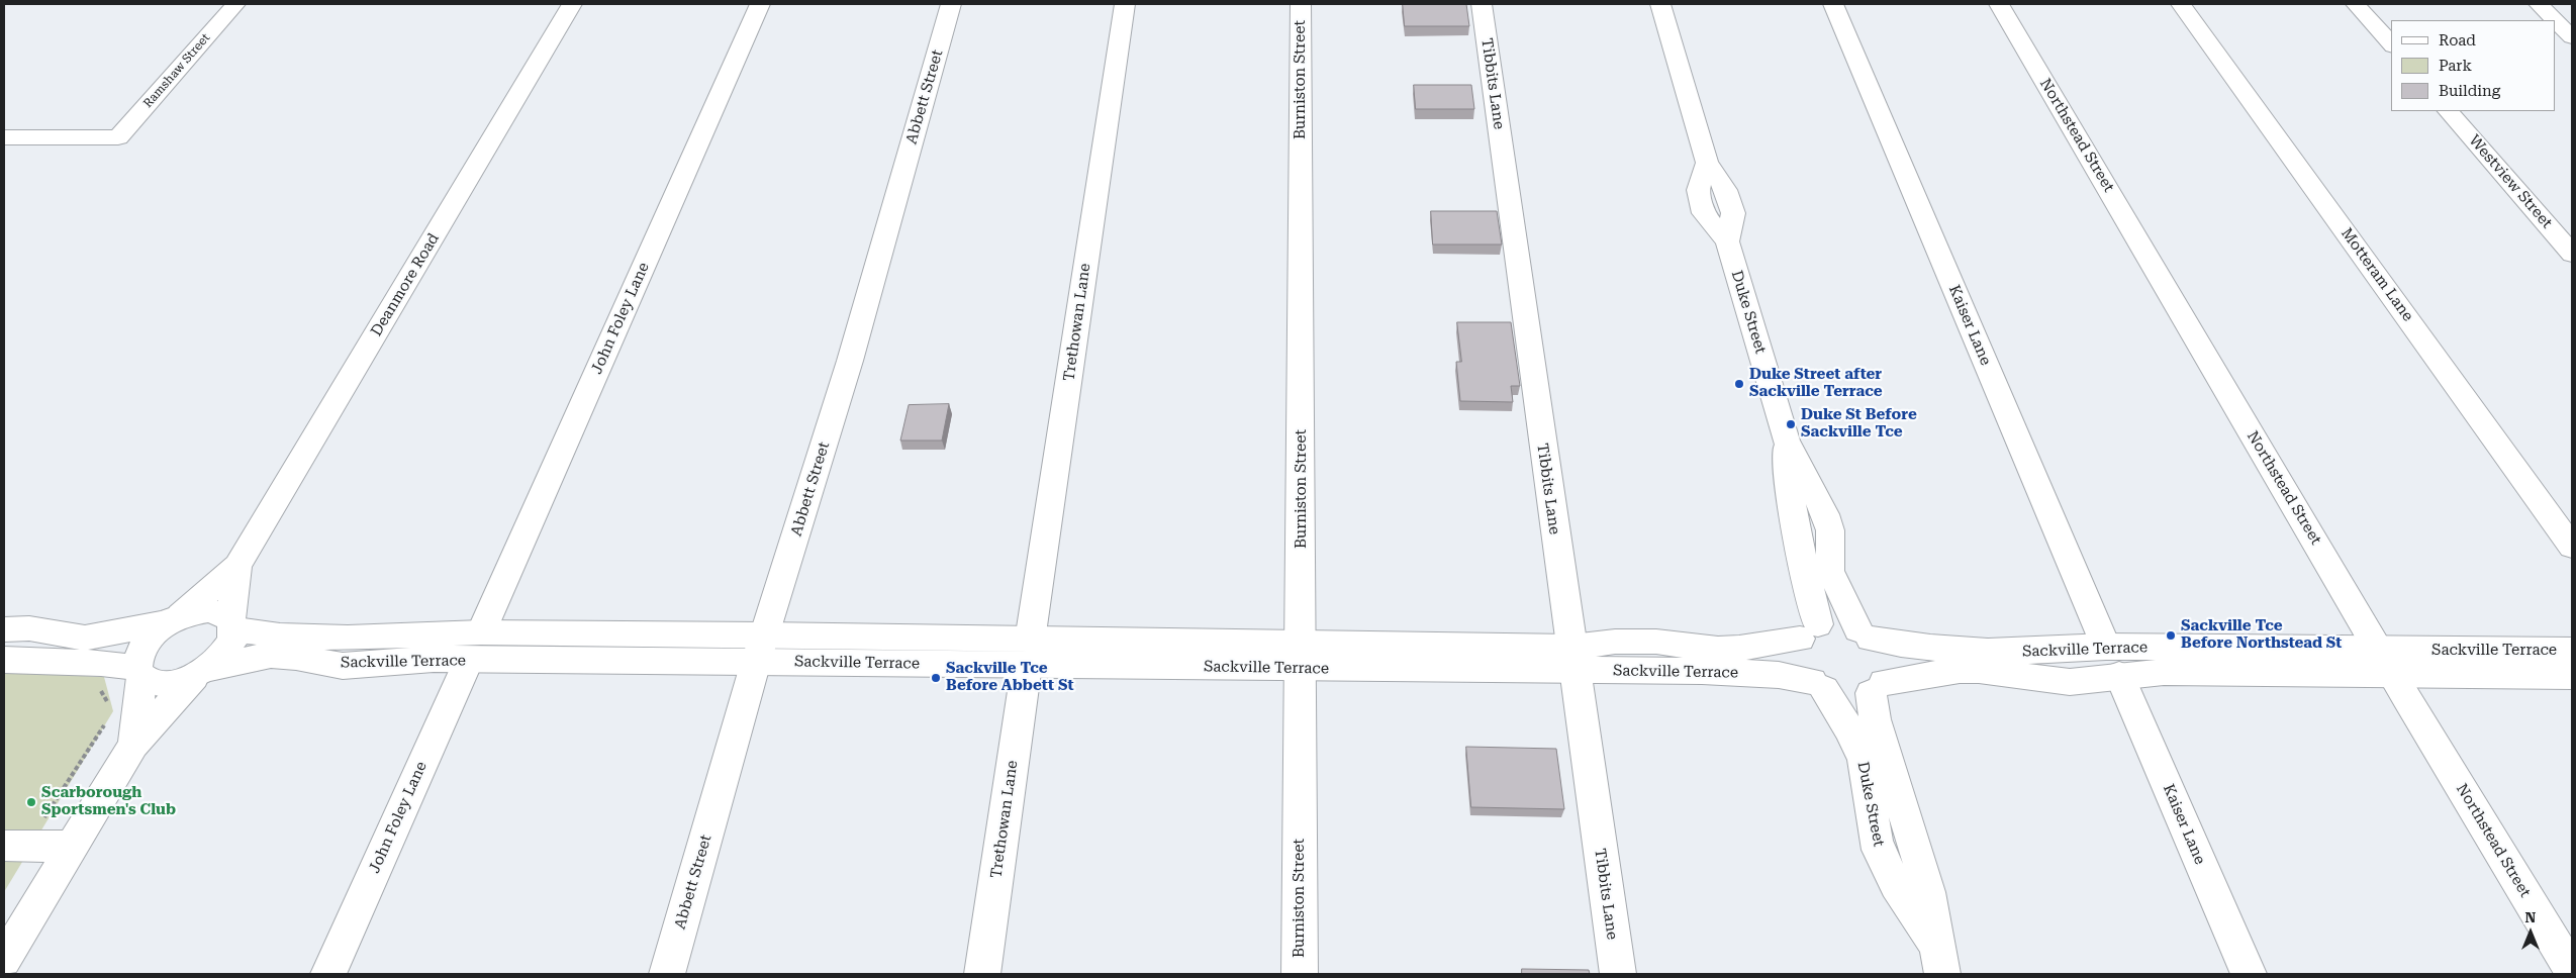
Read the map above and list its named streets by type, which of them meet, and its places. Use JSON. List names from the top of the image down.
{
  "streets": {
    "street": [
      "Ramshaw Street",
      "Burniston Street",
      "Tibbits Lane",
      "Abbett Street",
      "Northstead Street",
      "Westview Street",
      "Motteram Lane",
      "Deanmore Road",
      "Duke Street",
      "John Foley Lane",
      "Trethowan Lane",
      "Kaiser Lane",
      "Sackville Terrace"
    ]
  },
  "crossings": [
    ["Burniston Street", "Sackville Terrace"],
    ["Tibbits Lane", "Sackville Terrace"],
    ["Abbett Street", "Sackville Terrace"],
    ["Northstead Street", "Sackville Terrace"],
    ["Deanmore Road", "Sackville Terrace"],
    ["Duke Street", "Sackville Terrace"],
    ["John Foley Lane", "Sackville Terrace"],
    ["Trethowan Lane", "Sackville Terrace"],
    ["Kaiser Lane", "Sackville Terrace"]
  ],
  "places": [
    "Duke Street after Sackville Terrace",
    "Duke St Before Sackville Tce",
    "Sackville Tce Before Northstead St",
    "Sackville Tce Before Abbett St",
    "Scarborough Sportsmen's Club"
  ],
  "legend": ["Road", "Park", "Building"],
  "north": "top"
}
